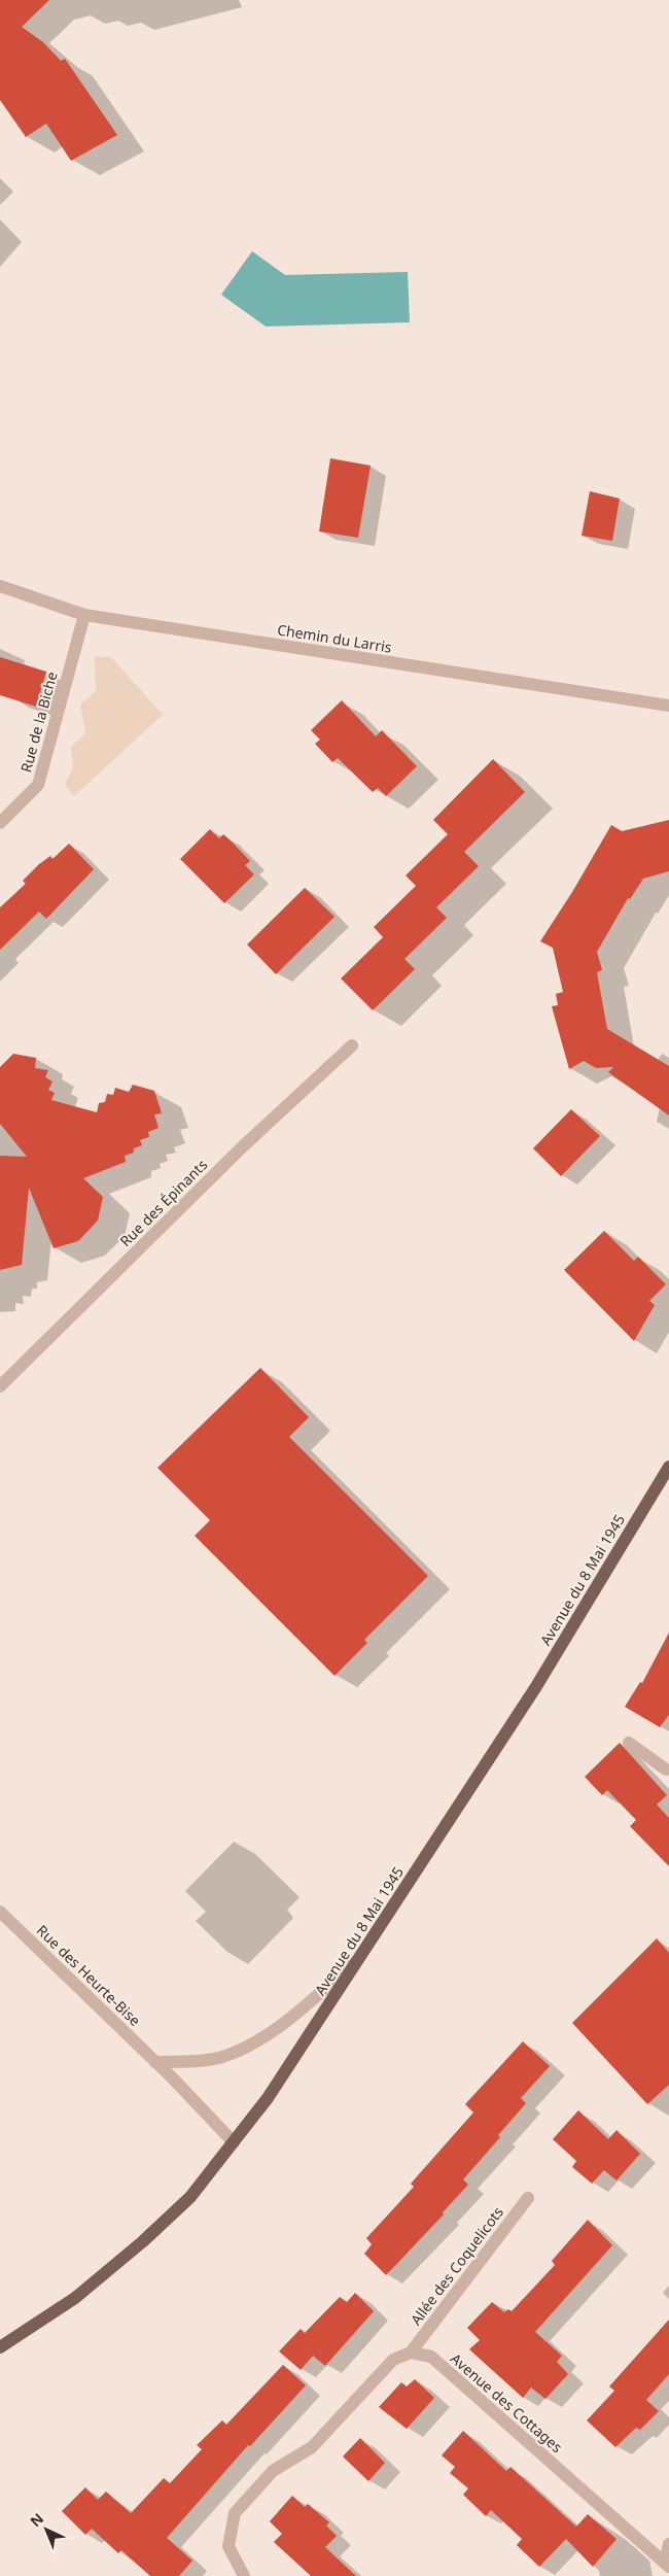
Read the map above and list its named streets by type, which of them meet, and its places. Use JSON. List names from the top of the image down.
{
  "streets": {
    "main road": ["Avenue du 8 Mai 1945"],
    "street": [
      "Chemin du Larris",
      "Rue de la Biche",
      "Rue des Épinants",
      "Rue des Heurte-Bise",
      "Allée des Coquelicots",
      "Avenue des Cottages"
    ]
  },
  "crossings": [
    ["Chemin du Larris", "Rue de la Biche"],
    ["Avenue du 8 Mai 1945", "Rue des Heurte-Bise"],
    ["Allée des Coquelicots", "Avenue des Cottages"]
  ],
  "north": "top left"
}
